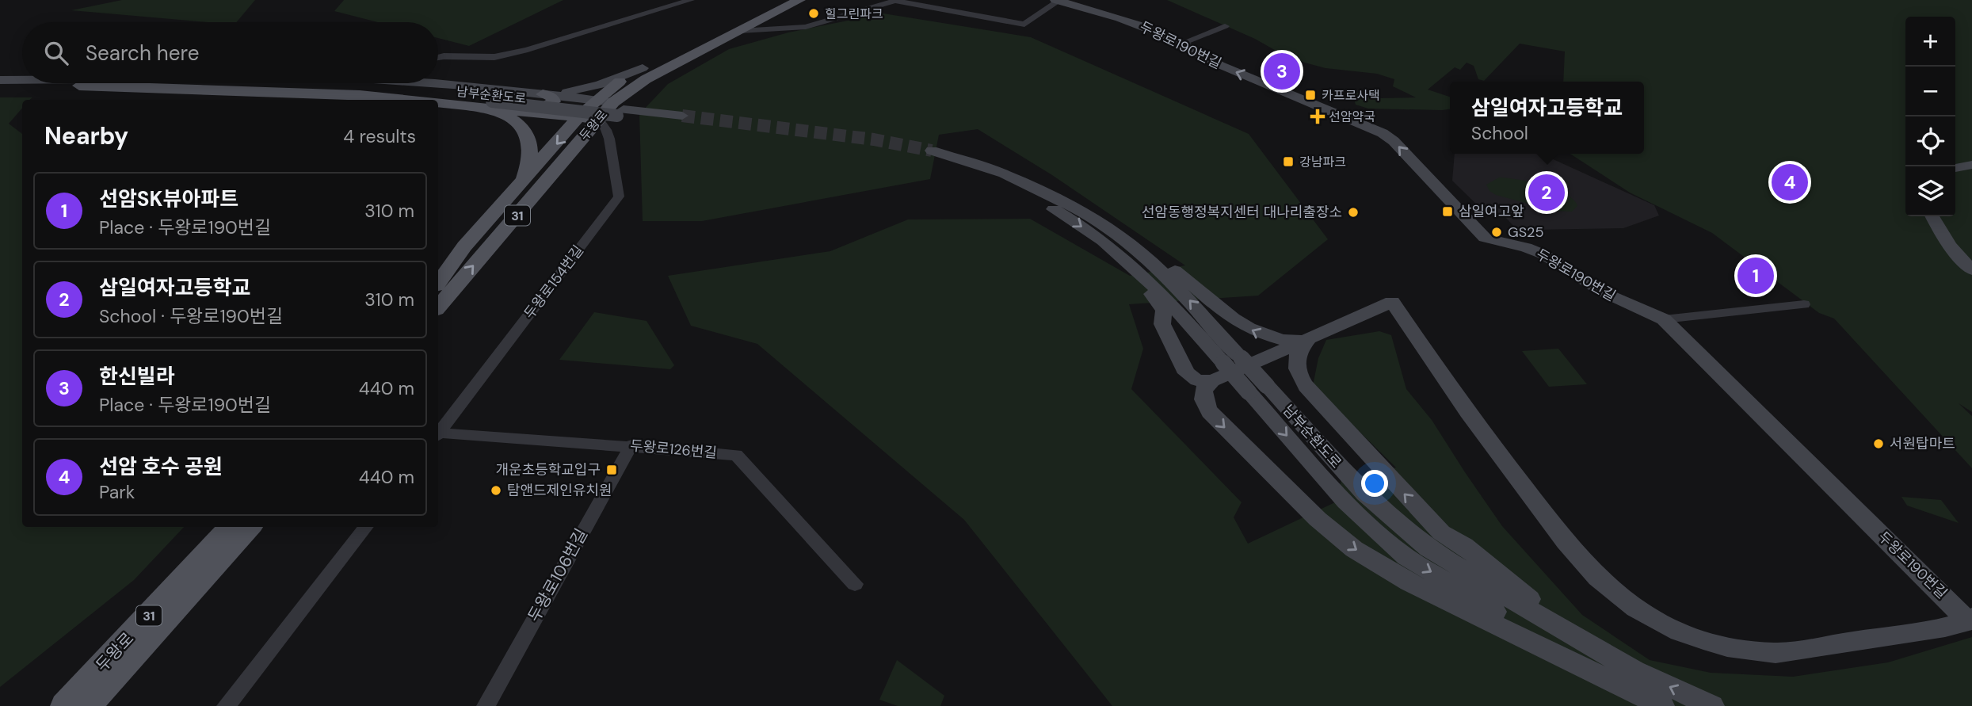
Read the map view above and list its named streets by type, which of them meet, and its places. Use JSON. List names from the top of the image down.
{
  "streets": {
    "main road": [
      "두왕로190번길",
      "남부순환도로",
      "두왕로",
      "31"
    ],
    "street": ["두왕로154번길", "두왕로126번길", "두왕로106번길"]
  },
  "crossings": [
    ["남부순환도로", "두왕로"],
    ["두왕로", "두왕로154번길"],
    ["두왕로126번길", "두왕로106번길"]
  ],
  "one_way": ["두왕로190번길"],
  "places": {
    "other": [
      "힐그린파크",
      "선암동행정복지센터 대나리출장소",
      "GS25",
      "서원탑마트",
      "탐앤드제인유치원"
    ],
    "transit": [
      "카프로사택",
      "강남파크",
      "삼일여고앞",
      "개운초등학교입구"
    ],
    "health": ["선암약국"]
  },
  "page": {
    "map_buttons": ["+", "−"],
    "search": "Search here",
    "pins": [
      "3",
      "4",
      "2",
      "1"
    ],
    "popup": ["삼일여자고등학교", "School"],
    "heading": ["Nearby", "4 results"],
    "list": [
      {
        "mark": "1",
        "name": "선암SK뷰아파트",
        "note": "Place · 두왕로190번길",
        "value": "310 m"
      },
      {
        "mark": "2",
        "name": "삼일여자고등학교",
        "note": "School · 두왕로190번길",
        "value": "310 m"
      },
      {
        "mark": "3",
        "name": "한신빌라",
        "note": "Place · 두왕로190번길",
        "value": "440 m"
      },
      {
        "mark": "4",
        "name": "선암 호수 공원",
        "note": "Park",
        "value": "440 m"
      }
    ]
  }
}
